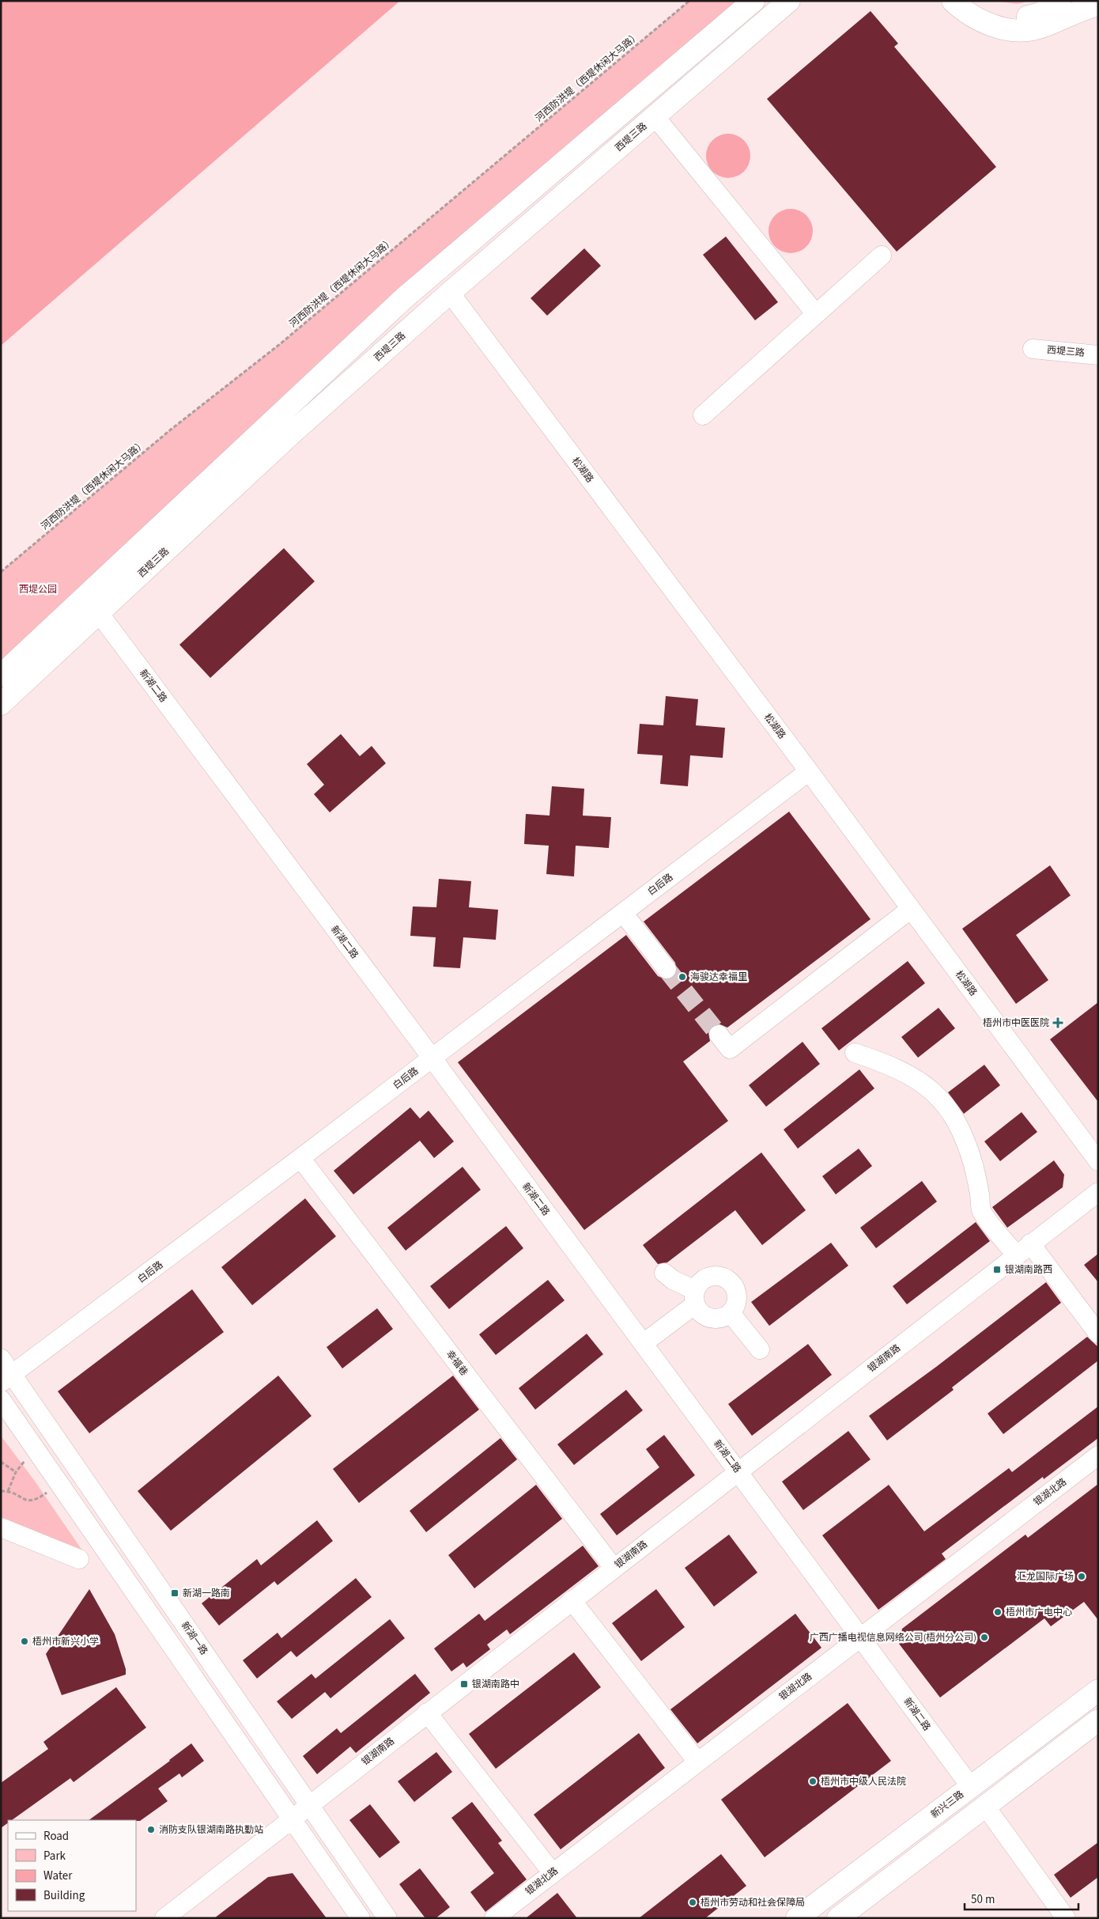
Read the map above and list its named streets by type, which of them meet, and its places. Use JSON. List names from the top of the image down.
{
  "streets": {
    "main road": ["西堤三路", "新兴三路"],
    "street": [
      "松湖路",
      "新湖二路",
      "白后路",
      "银湖南路",
      "幸福巷",
      "银湖北路",
      "新湖一路"
    ],
    "path": ["河西防洪堤（西堤休闲大马路）"]
  },
  "crossings": [
    ["西堤三路", "松湖路"],
    ["西堤三路", "新湖二路"],
    ["松湖路", "白后路"],
    ["新湖二路", "白后路"],
    ["新湖二路", "银湖南路"],
    ["新湖二路", "银湖北路"],
    ["新湖二路", "新兴三路"],
    ["白后路", "幸福巷"],
    ["白后路", "新湖一路"],
    ["银湖南路", "幸福巷"],
    ["银湖南路", "新湖一路"]
  ],
  "parks": ["西堤公园"],
  "places": {
    "other": [
      "海骏达幸福里",
      "汇龙国际广场",
      "梧州市广电中心",
      "广西广播电视信息网络公司(梧州分公司)",
      "梧州市新兴小学",
      "梧州市中级人民法院",
      "消防支队银湖南路执勤站",
      "梧州市劳动和社会保障局"
    ],
    "health": ["梧州市中医医院"],
    "transit": ["银湖南路西", "新湖一路南", "银湖南路中"]
  },
  "legend": [
    "Road",
    "Park",
    "Water",
    "Building"
  ],
  "scale_bar": "50 m"
}
